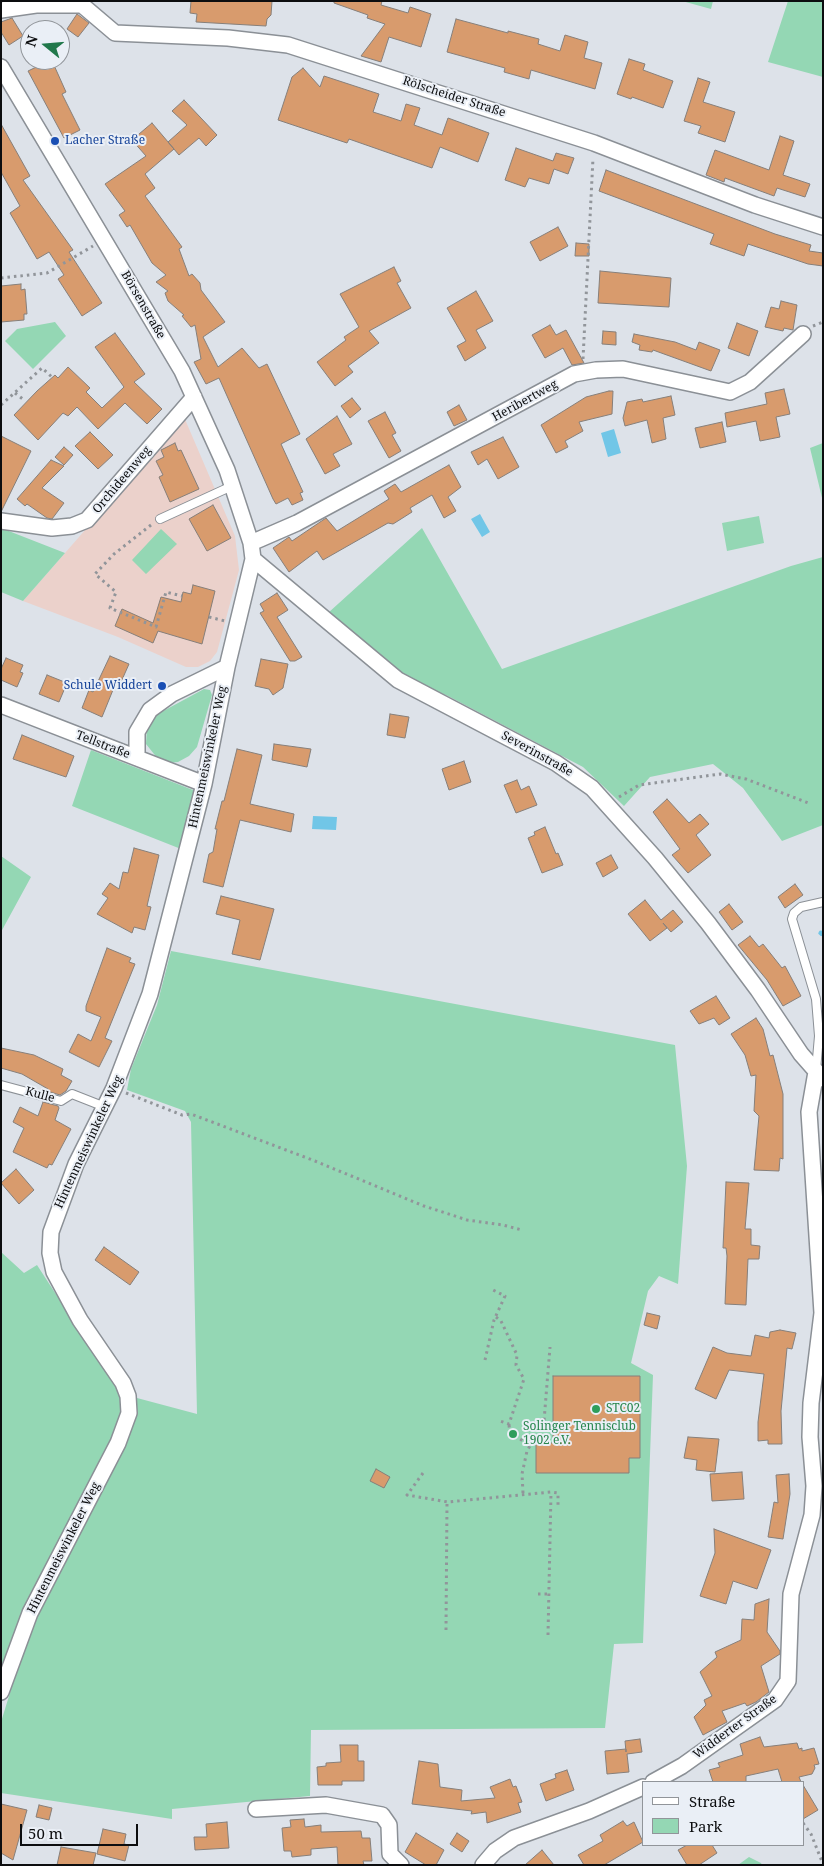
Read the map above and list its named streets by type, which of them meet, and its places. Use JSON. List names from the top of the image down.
{
  "streets": {
    "street": [
      "Rölscheider Straße",
      "Börsenstraße",
      "Heribertweg",
      "Orchideenweg",
      "Tellstraße",
      "Severinstraße",
      "Hintenmeiswinkeler Weg",
      "Widderter Straße"
    ],
    "lane": ["Kulle"]
  },
  "crossings": [
    ["Börsenstraße", "Heribertweg"],
    ["Börsenstraße", "Orchideenweg"],
    ["Börsenstraße", "Severinstraße"],
    ["Börsenstraße", "Hintenmeiswinkeler Weg"],
    ["Tellstraße", "Hintenmeiswinkeler Weg"],
    ["Severinstraße", "Hintenmeiswinkeler Weg"],
    ["Severinstraße", "Widderter Straße"],
    ["Hintenmeiswinkeler Weg", "Kulle"]
  ],
  "places": [
    "Lacher Straße",
    "Schule Widdert",
    "STC02",
    "Solinger Tennisclub 1902 e.V."
  ],
  "legend": ["Straße", "Park"],
  "scale_bar": "50 m",
  "north": "left"
}
